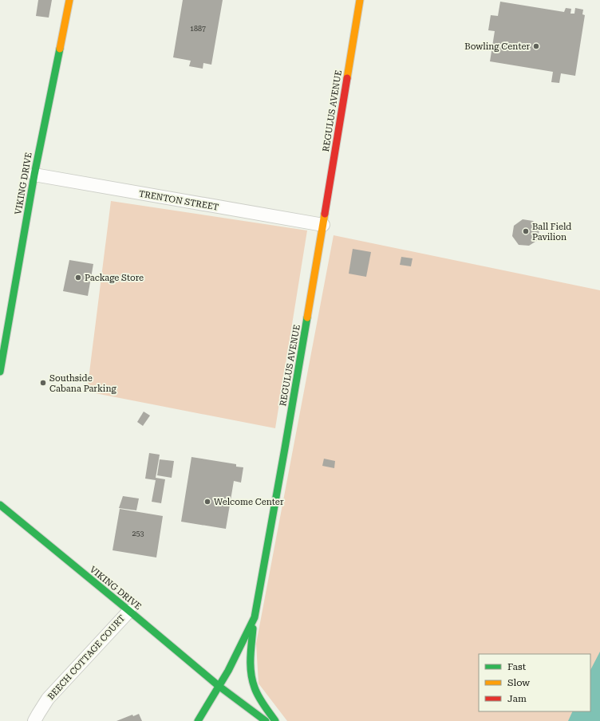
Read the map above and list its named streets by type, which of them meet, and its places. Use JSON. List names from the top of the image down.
{
  "streets": {
    "street": [
      "REGULUS AVENUE",
      "VIKING DRIVE",
      "TRENTON STREET",
      "BEECH COTTAGE COURT"
    ]
  },
  "crossings": [
    ["REGULUS AVENUE", "VIKING DRIVE"],
    ["REGULUS AVENUE", "TRENTON STREET"],
    ["VIKING DRIVE", "TRENTON STREET"],
    ["VIKING DRIVE", "BEECH COTTAGE COURT"]
  ],
  "places": [
    "Bowling Center",
    "Ball Field Pavilion",
    "Package Store",
    "Southside Cabana Parking",
    "Welcome Center"
  ],
  "house_numbers": ["1887", "253"],
  "legend": ["Fast", "Slow", "Jam"]
}
